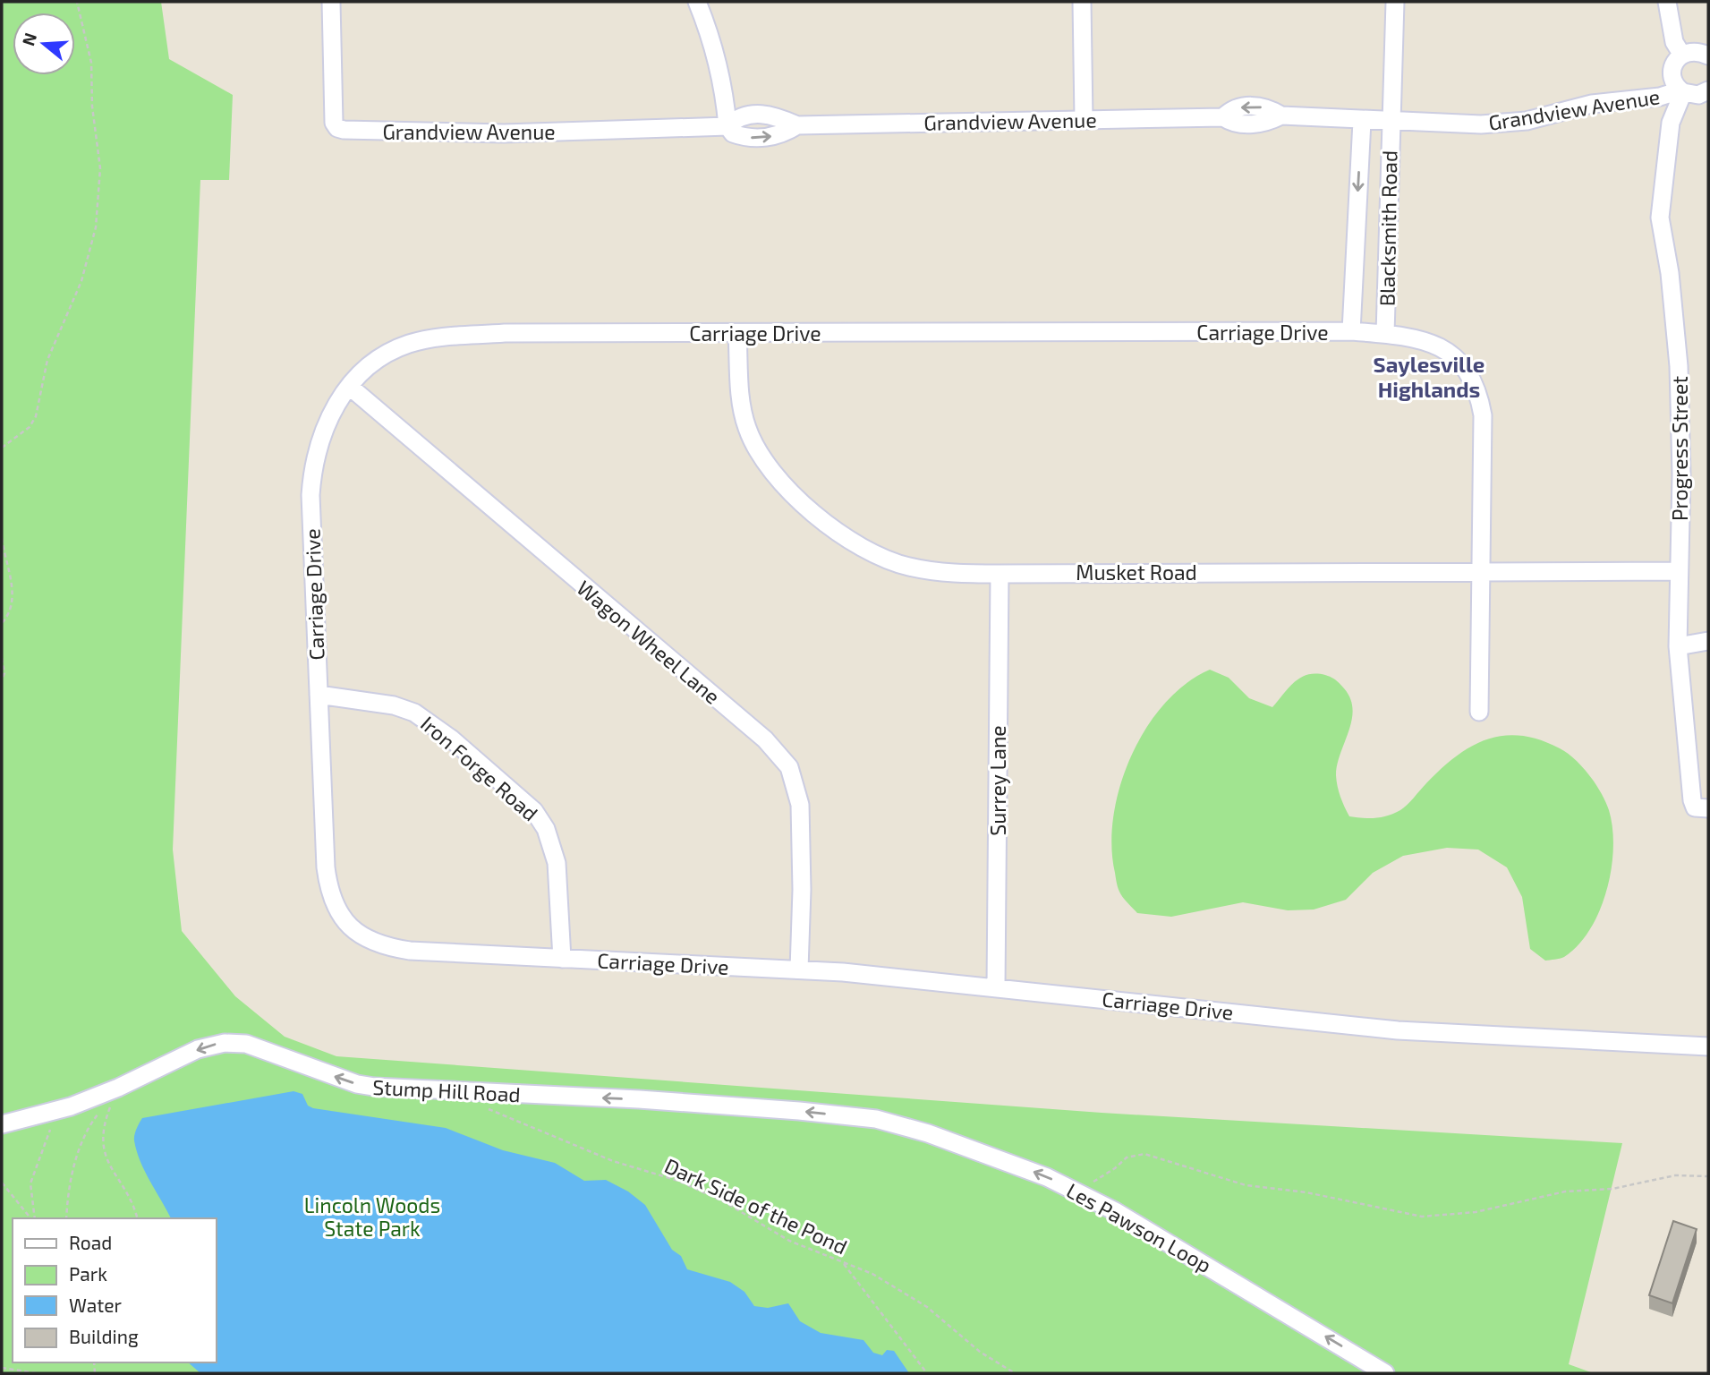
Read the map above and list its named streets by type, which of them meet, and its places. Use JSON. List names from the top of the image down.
{
  "streets": {
    "street": [
      "Grandview Avenue",
      "Blacksmith Road",
      "Carriage Drive",
      "Progress Street",
      "Musket Road",
      "Wagon Wheel Lane",
      "Iron Forge Road",
      "Surrey Lane",
      "Stump Hill Road",
      "Les Pawson Loop"
    ],
    "path": ["Dark Side of the Pond"]
  },
  "crossings": [
    ["Grandview Avenue", "Blacksmith Road"],
    ["Grandview Avenue", "Progress Street"],
    ["Blacksmith Road", "Carriage Drive"],
    ["Carriage Drive", "Musket Road"],
    ["Carriage Drive", "Wagon Wheel Lane"],
    ["Carriage Drive", "Iron Forge Road"],
    ["Carriage Drive", "Surrey Lane"],
    ["Progress Street", "Musket Road"],
    ["Musket Road", "Surrey Lane"],
    ["Stump Hill Road", "Les Pawson Loop"]
  ],
  "one_way": ["Stump Hill Road", "Les Pawson Loop"],
  "districts": ["Saylesville Highlands"],
  "parks": ["Lincoln Woods State Park"],
  "legend": [
    "Road",
    "Park",
    "Water",
    "Building"
  ],
  "north": "left"
}
